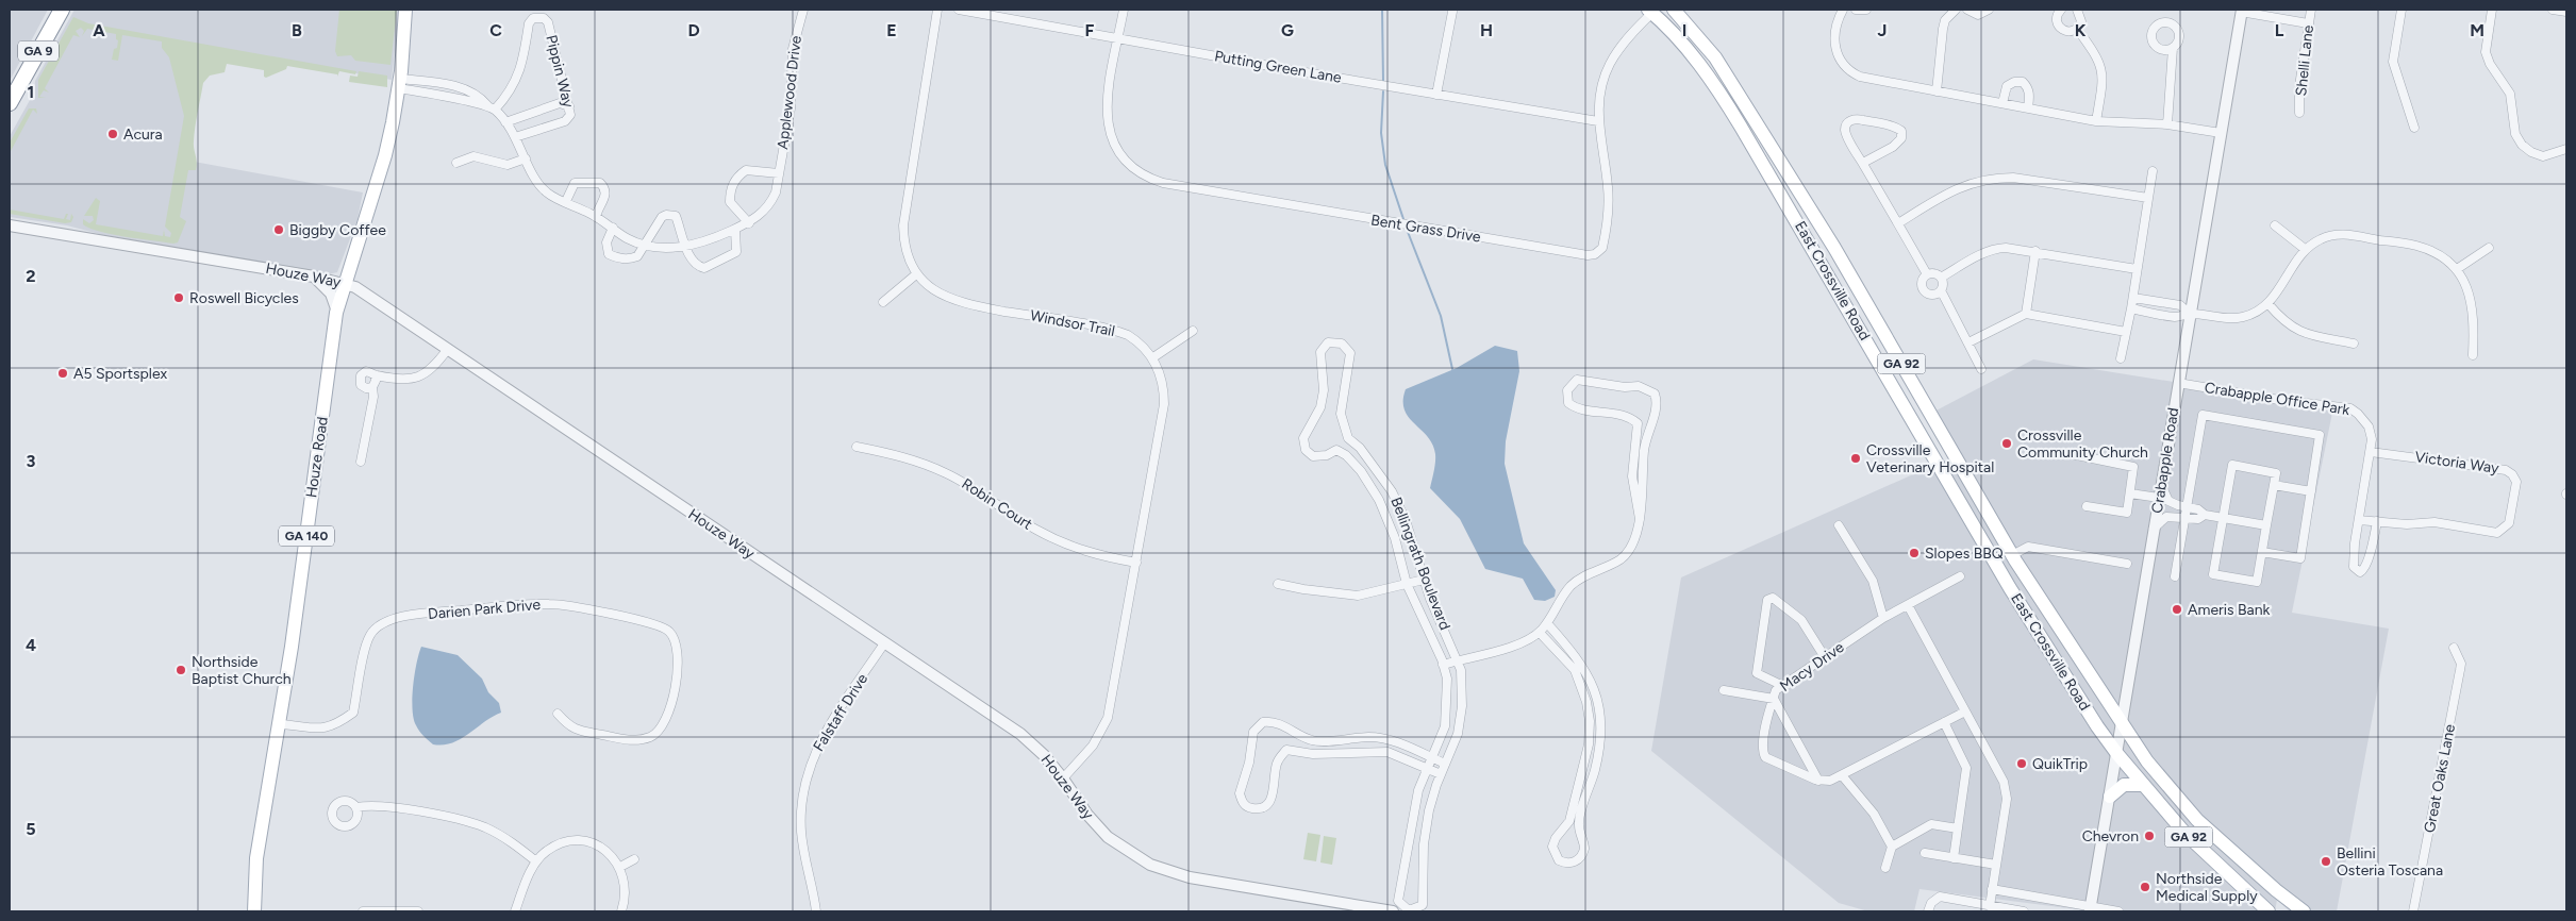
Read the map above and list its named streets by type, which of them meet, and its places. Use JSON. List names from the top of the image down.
{
  "streets": {
    "highway": ["GA 9"],
    "main road": [
      "East Crossville Road",
      "GA 92",
      "Houze Road",
      "GA 140"
    ],
    "street": [
      "Shelli Lane",
      "Putting Green Lane",
      "Pippin Way",
      "Applewood Drive",
      "Bent Grass Drive",
      "Houze Way",
      "Windsor Trail",
      "Crabapple Office Park",
      "Crabapple Road",
      "Victoria Way",
      "Robin Court",
      "Bellingrath Boulevard",
      "Darien Park Drive",
      "Macy Drive",
      "Falstaff Drive",
      "Great Oaks Lane"
    ]
  },
  "crossings": [
    ["Putting Green Lane", "Bent Grass Drive"],
    ["Pippin Way", "Applewood Drive"],
    ["Applewood Drive", "Houze Road"],
    ["Bent Grass Drive", "East Crossville Road"],
    ["Houze Way", "Windsor Trail"],
    ["Houze Way", "Houze Road"],
    ["Houze Way", "Falstaff Drive"],
    ["East Crossville Road", "GA 92"],
    ["East Crossville Road", "Crabapple Road"],
    ["Windsor Trail", "Robin Court"],
    ["GA 92", "Crabapple Road"],
    ["Crabapple Office Park", "Crabapple Road"],
    ["Crabapple Office Park", "Victoria Way"],
    ["Houze Road", "Darien Park Drive"]
  ],
  "places": [
    "Acura",
    "Biggby Coffee",
    "Roswell Bicycles",
    "A5 Sportsplex",
    "Crossville Community Church",
    "Crossville Veterinary Hospital",
    "Slopes BBQ",
    "Ameris Bank",
    "Northside Baptist Church",
    "QuikTrip",
    "Chevron",
    "Bellini Osteria Toscana",
    "Northside Medical Supply"
  ],
  "grid": {
    "columns": [
      "A",
      "B",
      "C",
      "D",
      "E",
      "F",
      "G",
      "H",
      "I",
      "J",
      "K",
      "L",
      "M"
    ],
    "rows": [
      "1",
      "2",
      "3",
      "4",
      "5"
    ]
  }
}
